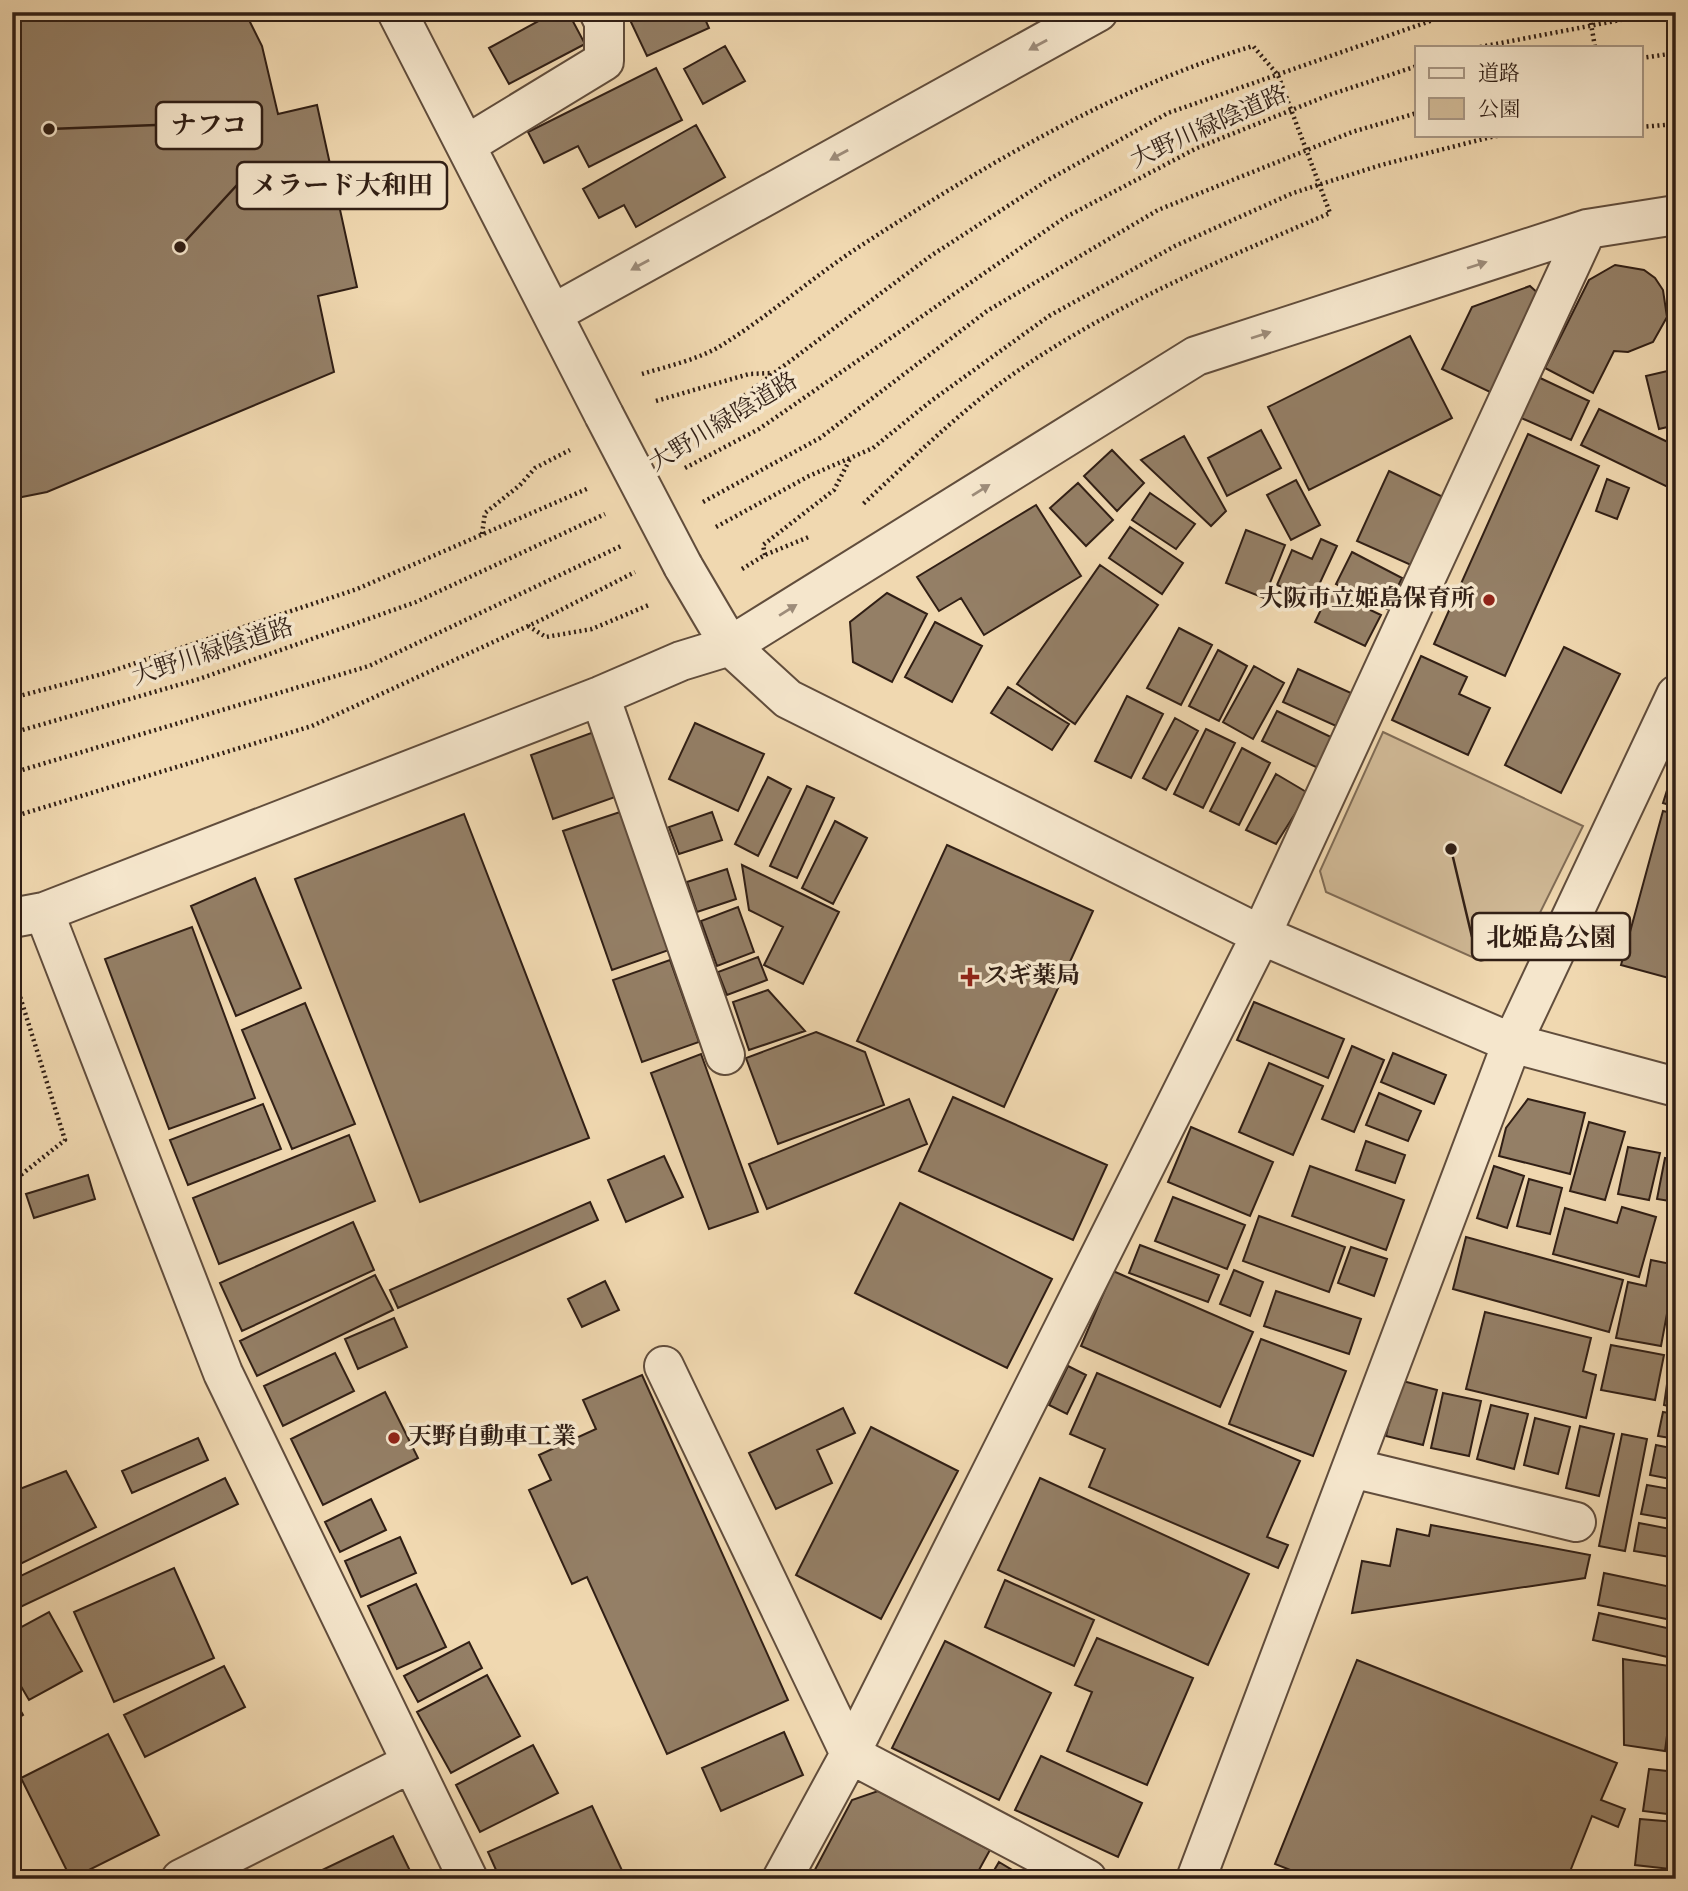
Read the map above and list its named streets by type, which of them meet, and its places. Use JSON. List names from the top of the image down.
{
  "streets": {
    "path": ["大野川緑陰道路"]
  },
  "places": {
    "other": [
      "ナフコ",
      "メラード大和田",
      "大阪市立姫島保育所",
      "北姫島公園",
      "天野自動車工業"
    ],
    "health": ["スギ薬局"]
  },
  "legend": ["道路", "公園"]
}
